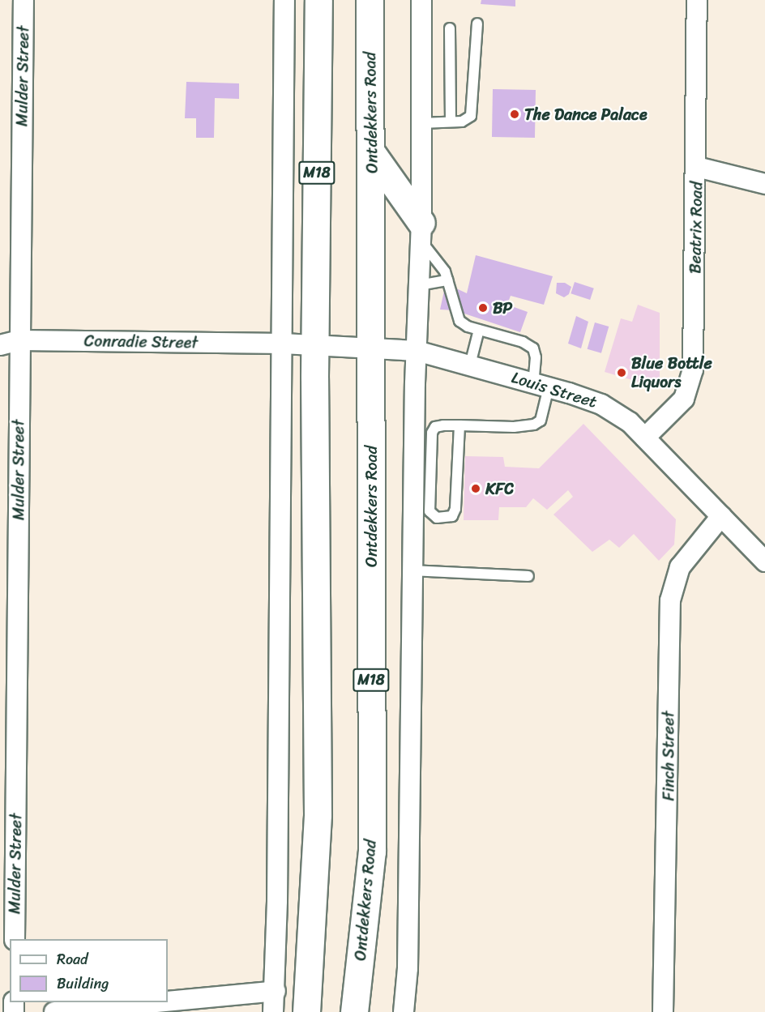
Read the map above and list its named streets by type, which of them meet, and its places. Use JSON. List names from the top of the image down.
{
  "streets": {
    "main road": ["Ontdekkers Road", "M18"],
    "street": [
      "Mulder Street",
      "Beatrix Road",
      "Conradie Street",
      "Louis Street",
      "Finch Street"
    ]
  },
  "crossings": [
    ["Mulder Street", "Conradie Street"],
    ["Ontdekkers Road", "Louis Street"],
    ["M18", "Louis Street"],
    ["Beatrix Road", "Louis Street"],
    ["Conradie Street", "Louis Street"],
    ["Louis Street", "Finch Street"]
  ],
  "places": [
    "The Dance Palace",
    "BP",
    "Blue Bottle Liquors",
    "KFC"
  ],
  "legend": ["Road", "Building"]
}
